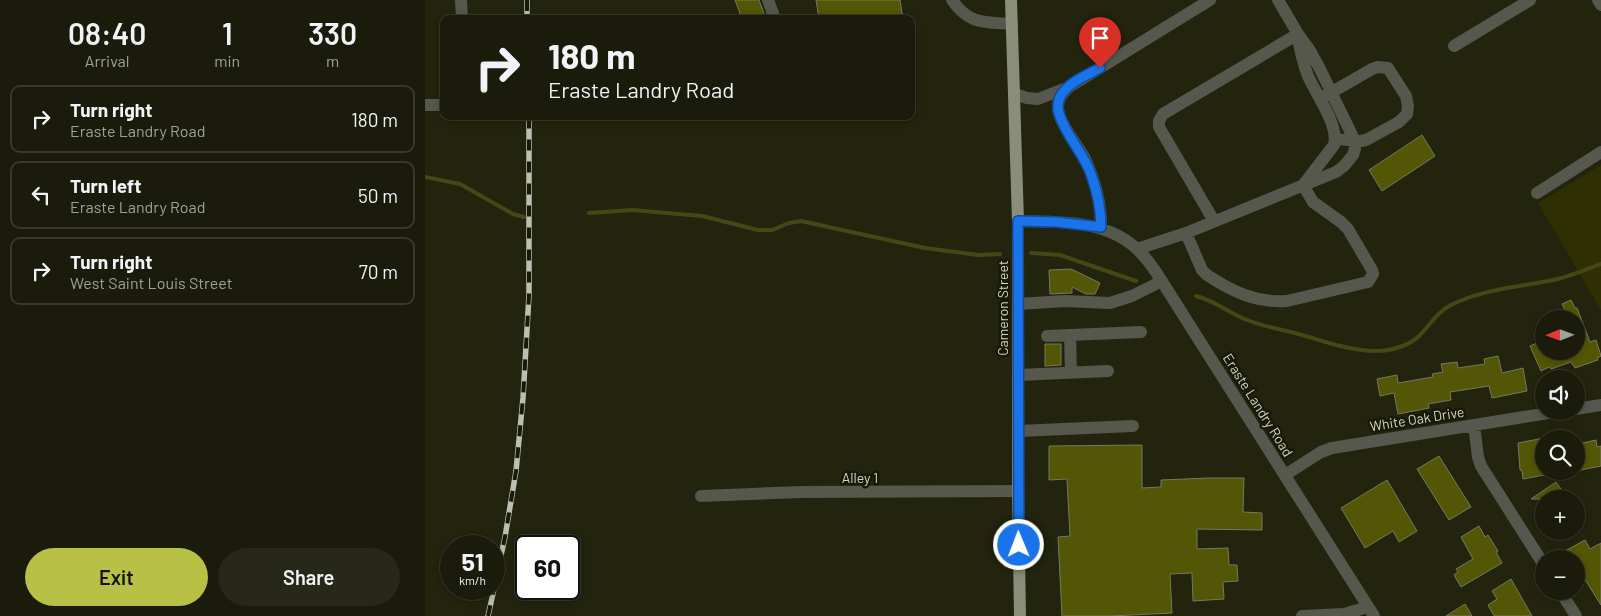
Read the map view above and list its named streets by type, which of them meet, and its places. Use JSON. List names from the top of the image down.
{
  "streets": {
    "main road": ["Cameron Street"],
    "street": ["Eraste Landry Road", "White Oak Drive", "Alley 1"]
  },
  "crossings": [
    ["Cameron Street", "Eraste Landry Road"],
    ["Cameron Street", "Alley 1"],
    ["Eraste Landry Road", "White Oak Drive"]
  ],
  "north": "left",
  "page": {
    "eta": [
      "08:40",
      "Arrival",
      "1",
      "min",
      "330",
      "m"
    ],
    "turn": ["180 m", "Eraste Landry Road"],
    "list": [
      {
        "name": "Turn right",
        "note": "Eraste Landry Road",
        "value": "180 m"
      },
      {
        "name": "Turn left",
        "note": "Eraste Landry Road",
        "value": "50 m"
      },
      {
        "name": "Turn right",
        "note": "West Saint Louis Street",
        "value": "70 m"
      }
    ],
    "map_buttons": ["+", "−"],
    "speed": "51 km/h",
    "limit": "60",
    "buttons": ["Exit", "Share"]
  }
}
